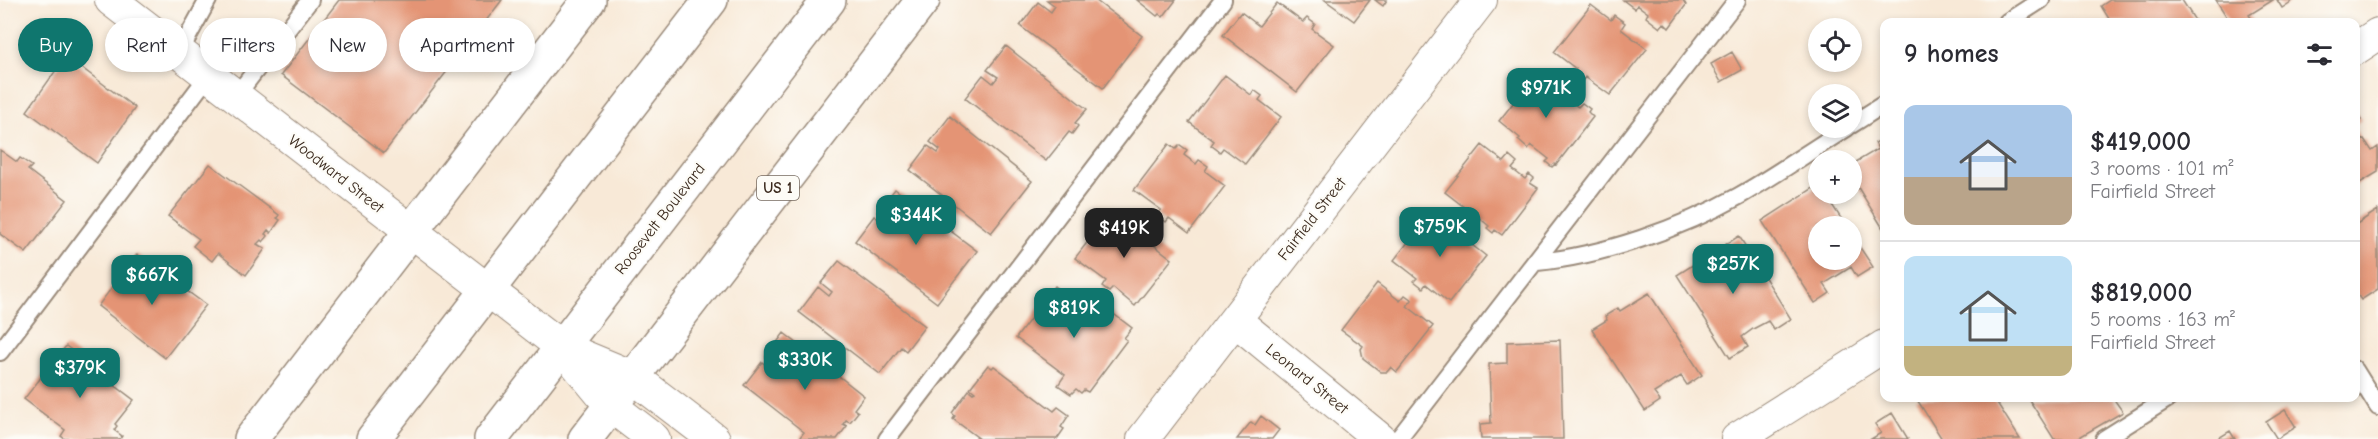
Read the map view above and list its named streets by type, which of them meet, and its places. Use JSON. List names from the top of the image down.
{
  "streets": {
    "highway": ["US 1", "Roosevelt Boulevard"],
    "street": ["Woodward Street", "Fairfield Street", "Leonard Street"]
  },
  "crossings": [
    ["Woodward Street", "US 1"],
    ["Woodward Street", "Roosevelt Boulevard"],
    ["Fairfield Street", "Leonard Street"]
  ],
  "page": {
    "map_buttons": ["+", "−"],
    "chip": [
      "Buy",
      "Rent",
      "Filters",
      "New",
      "Apartment"
    ],
    "heading": "9 homes",
    "price": [
      "$971K",
      "$344K",
      "$759K",
      "$419K",
      "$257K",
      "$667K",
      "$819K",
      "$330K",
      "$379K"
    ],
    "list": [
      {
        "name": "$419,000",
        "note": "3 rooms · 101 m² · Fairfield Street"
      },
      {
        "name": "$819,000",
        "note": "5 rooms · 163 m² · Fairfield Street"
      }
    ]
  }
}
